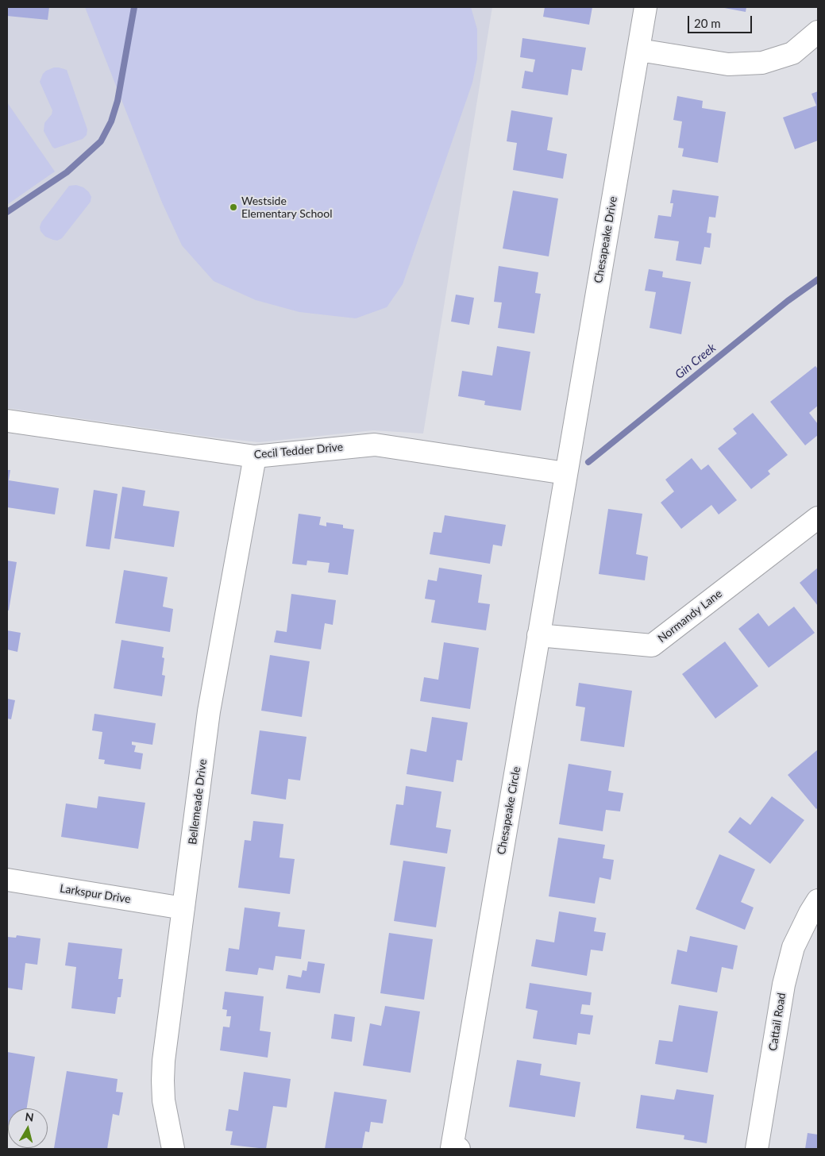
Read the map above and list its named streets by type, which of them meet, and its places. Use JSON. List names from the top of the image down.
{
  "streets": {
    "street": [
      "Chesapeake Drive",
      "Cecil Tedder Drive",
      "Normandy Lane",
      "Bellemeade Drive",
      "Chesapeake Circle",
      "Larkspur Drive",
      "Cattail Road"
    ]
  },
  "crossings": [
    ["Chesapeake Drive", "Cecil Tedder Drive"],
    ["Chesapeake Drive", "Chesapeake Circle"],
    ["Cecil Tedder Drive", "Bellemeade Drive"],
    ["Cecil Tedder Drive", "Chesapeake Circle"],
    ["Normandy Lane", "Chesapeake Circle"],
    ["Bellemeade Drive", "Larkspur Drive"]
  ],
  "water": ["Gin Creek"],
  "places": ["Westside Elementary School"],
  "scale_bar": "20 m",
  "north": "top"
}
